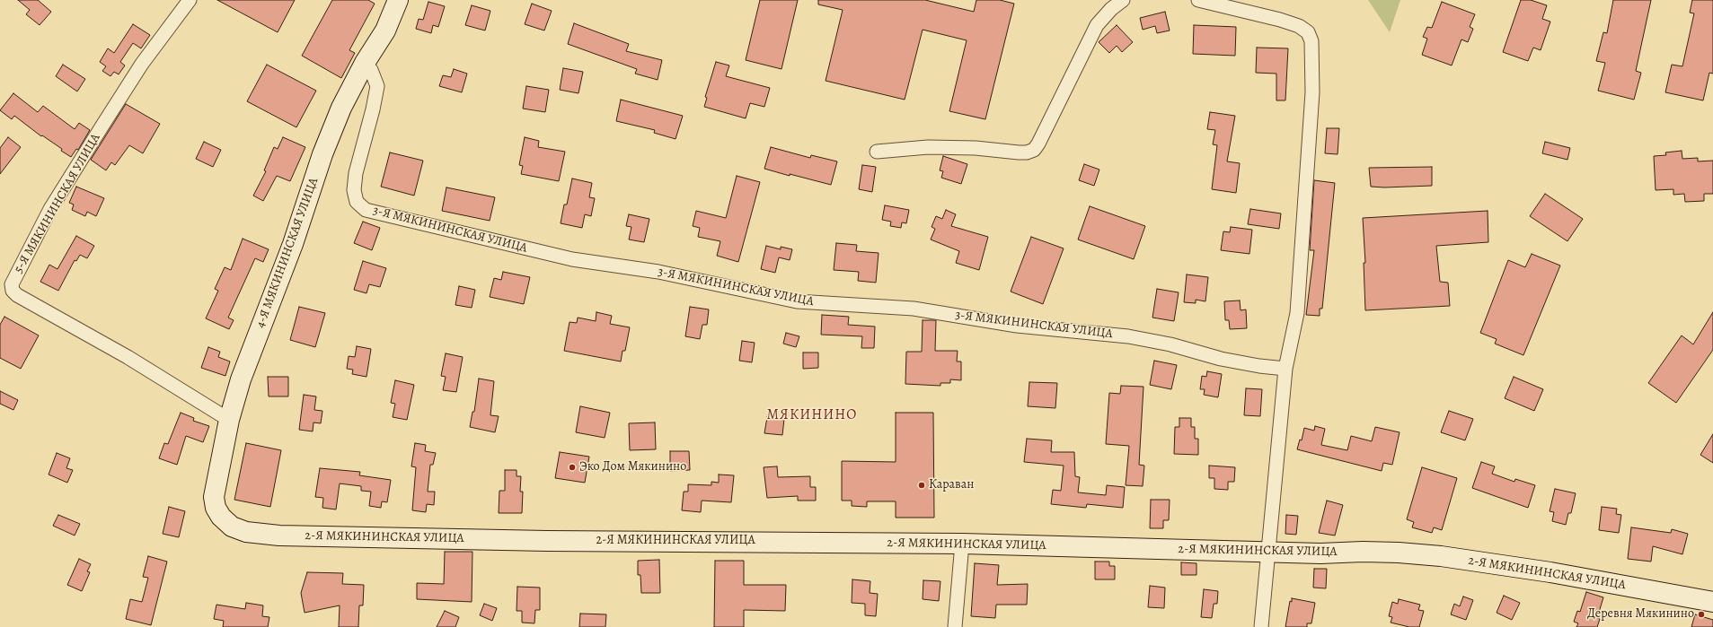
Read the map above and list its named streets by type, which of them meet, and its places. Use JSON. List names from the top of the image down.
{
  "streets": {
    "street": [
      "5-Я МЯКИНИНСКАЯ УЛИЦА",
      "3-Я МЯКИНИНСКАЯ УЛИЦА",
      "4-Я МЯКИНИНСКАЯ УЛИЦА",
      "2-Я МЯКИНИНСКАЯ УЛИЦА"
    ]
  },
  "crossings": [
    ["5-Я МЯКИНИНСКАЯ УЛИЦА", "4-Я МЯКИНИНСКАЯ УЛИЦА"],
    ["3-Я МЯКИНИНСКАЯ УЛИЦА", "4-Я МЯКИНИНСКАЯ УЛИЦА"],
    ["4-Я МЯКИНИНСКАЯ УЛИЦА", "2-Я МЯКИНИНСКАЯ УЛИЦА"]
  ],
  "districts": ["МЯКИНИНО"],
  "places": ["Эко Дом Мякинино", "Караван", "Деревня Мякинино"]
}
